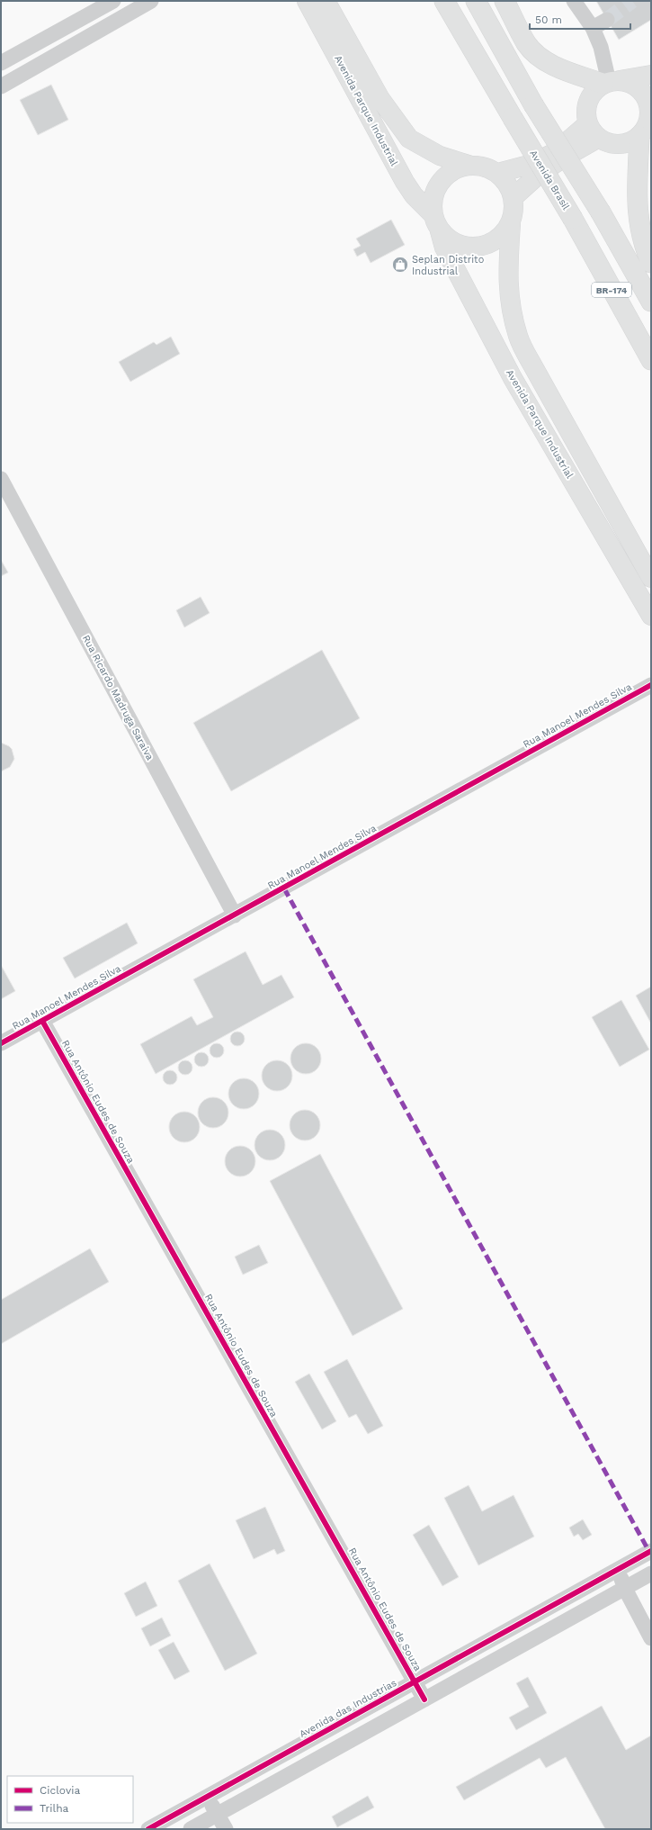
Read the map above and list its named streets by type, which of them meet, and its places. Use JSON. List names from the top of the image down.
{
  "streets": {
    "highway": ["Avenida Brasil", "BR-174"],
    "main road": ["Avenida Parque Industrial"],
    "street": [
      "Rua Ricardo Madruga Saraiva",
      "Rua Manoel Mendes Silva",
      "Rua Antônio Eudes de Souza",
      "Avenida das Industrias"
    ]
  },
  "crossings": [
    ["Rua Ricardo Madruga Saraiva", "Rua Manoel Mendes Silva"],
    ["Rua Manoel Mendes Silva", "Rua Antônio Eudes de Souza"],
    ["Rua Antônio Eudes de Souza", "Avenida das Industrias"]
  ],
  "places": {
    "shop": ["Seplan Distrito Industrial"]
  },
  "legend": ["Ciclovia", "Trilha"],
  "scale_bar": "50 m"
}
